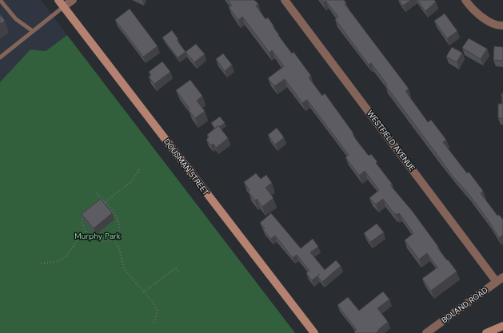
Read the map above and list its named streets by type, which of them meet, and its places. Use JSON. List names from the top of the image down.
{
  "streets": {
    "street": ["WESTFIELD AVENUE", "DOUSMAN STREET", "BOLAND ROAD"]
  },
  "crossings": [
    ["WESTFIELD AVENUE", "BOLAND ROAD"]
  ],
  "parks": ["Murphy Park"]
}
